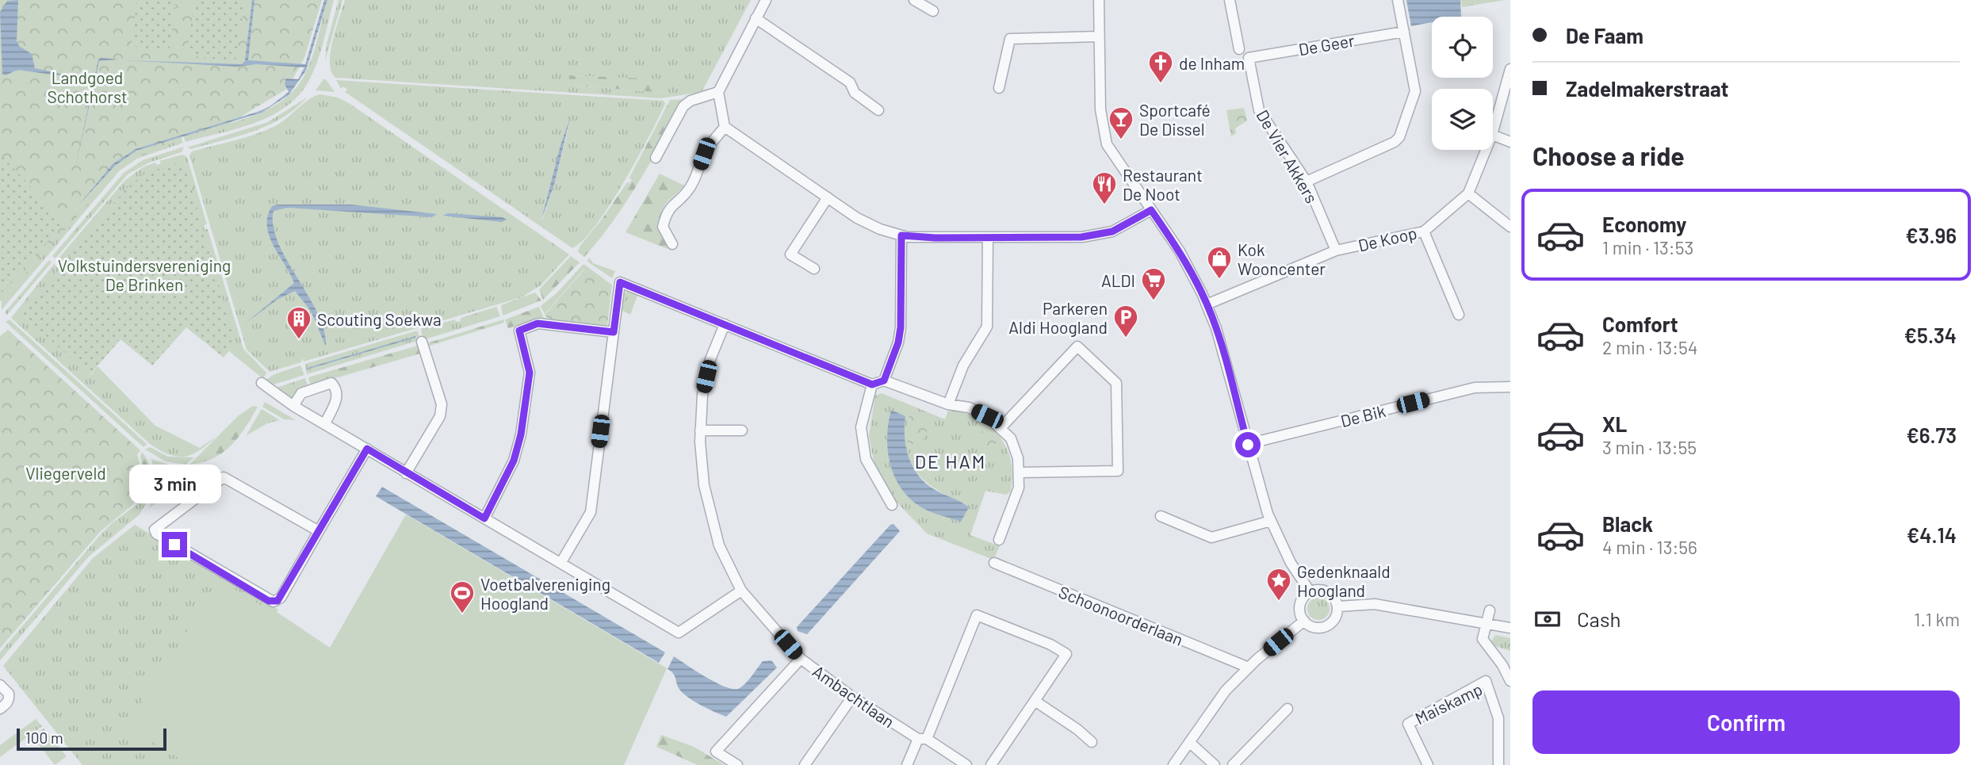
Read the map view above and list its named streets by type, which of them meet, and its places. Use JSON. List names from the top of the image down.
{
  "streets": {
    "street": [
      "De Geer",
      "De Vier Akkers",
      "De Koop",
      "De Bik",
      "Schoonoorderlaan",
      "Ambachtlaan",
      "Maiskamp"
    ]
  },
  "crossings": [
    ["De Geer", "De Vier Akkers"],
    ["De Vier Akkers", "De Koop"]
  ],
  "districts": ["DE HAM"],
  "parks": ["Landgoed Schothorst", "Volkstuindersvereniging De Brinken", "Vliegerveld"],
  "places": {
    "church": ["de Inham"],
    "bar": ["Sportcafé De Dissel"],
    "restaurant": ["Restaurant De Noot"],
    "shop": ["Kok Wooncenter"],
    "supermarket": ["ALDI"],
    "parking": ["Parkeren Aldi Hoogland"],
    "building": ["Scouting Soekwa"],
    "place": ["Gedenknaald Hoogland"],
    "sports": ["Voetbalvereniging Hoogland"]
  },
  "scale_bar": "100 m",
  "page": {
    "banner": ["De Faam", "Zadelmakerstraat"],
    "heading": "Choose a ride",
    "list": [
      {
        "name": "Economy",
        "note": "1 min · 13:53",
        "value": "€3.96"
      },
      {
        "name": "Comfort",
        "note": "2 min · 13:54",
        "value": "€5.34"
      },
      {
        "name": "XL",
        "note": "3 min · 13:55",
        "value": "€6.73"
      },
      {
        "name": "Black",
        "note": "4 min · 13:56",
        "value": "€4.14"
      }
    ],
    "bubble": "3 min",
    "pay": ["Cash", "1.1 km"],
    "buttons": "Confirm",
    "scale": "100 m"
  }
}
